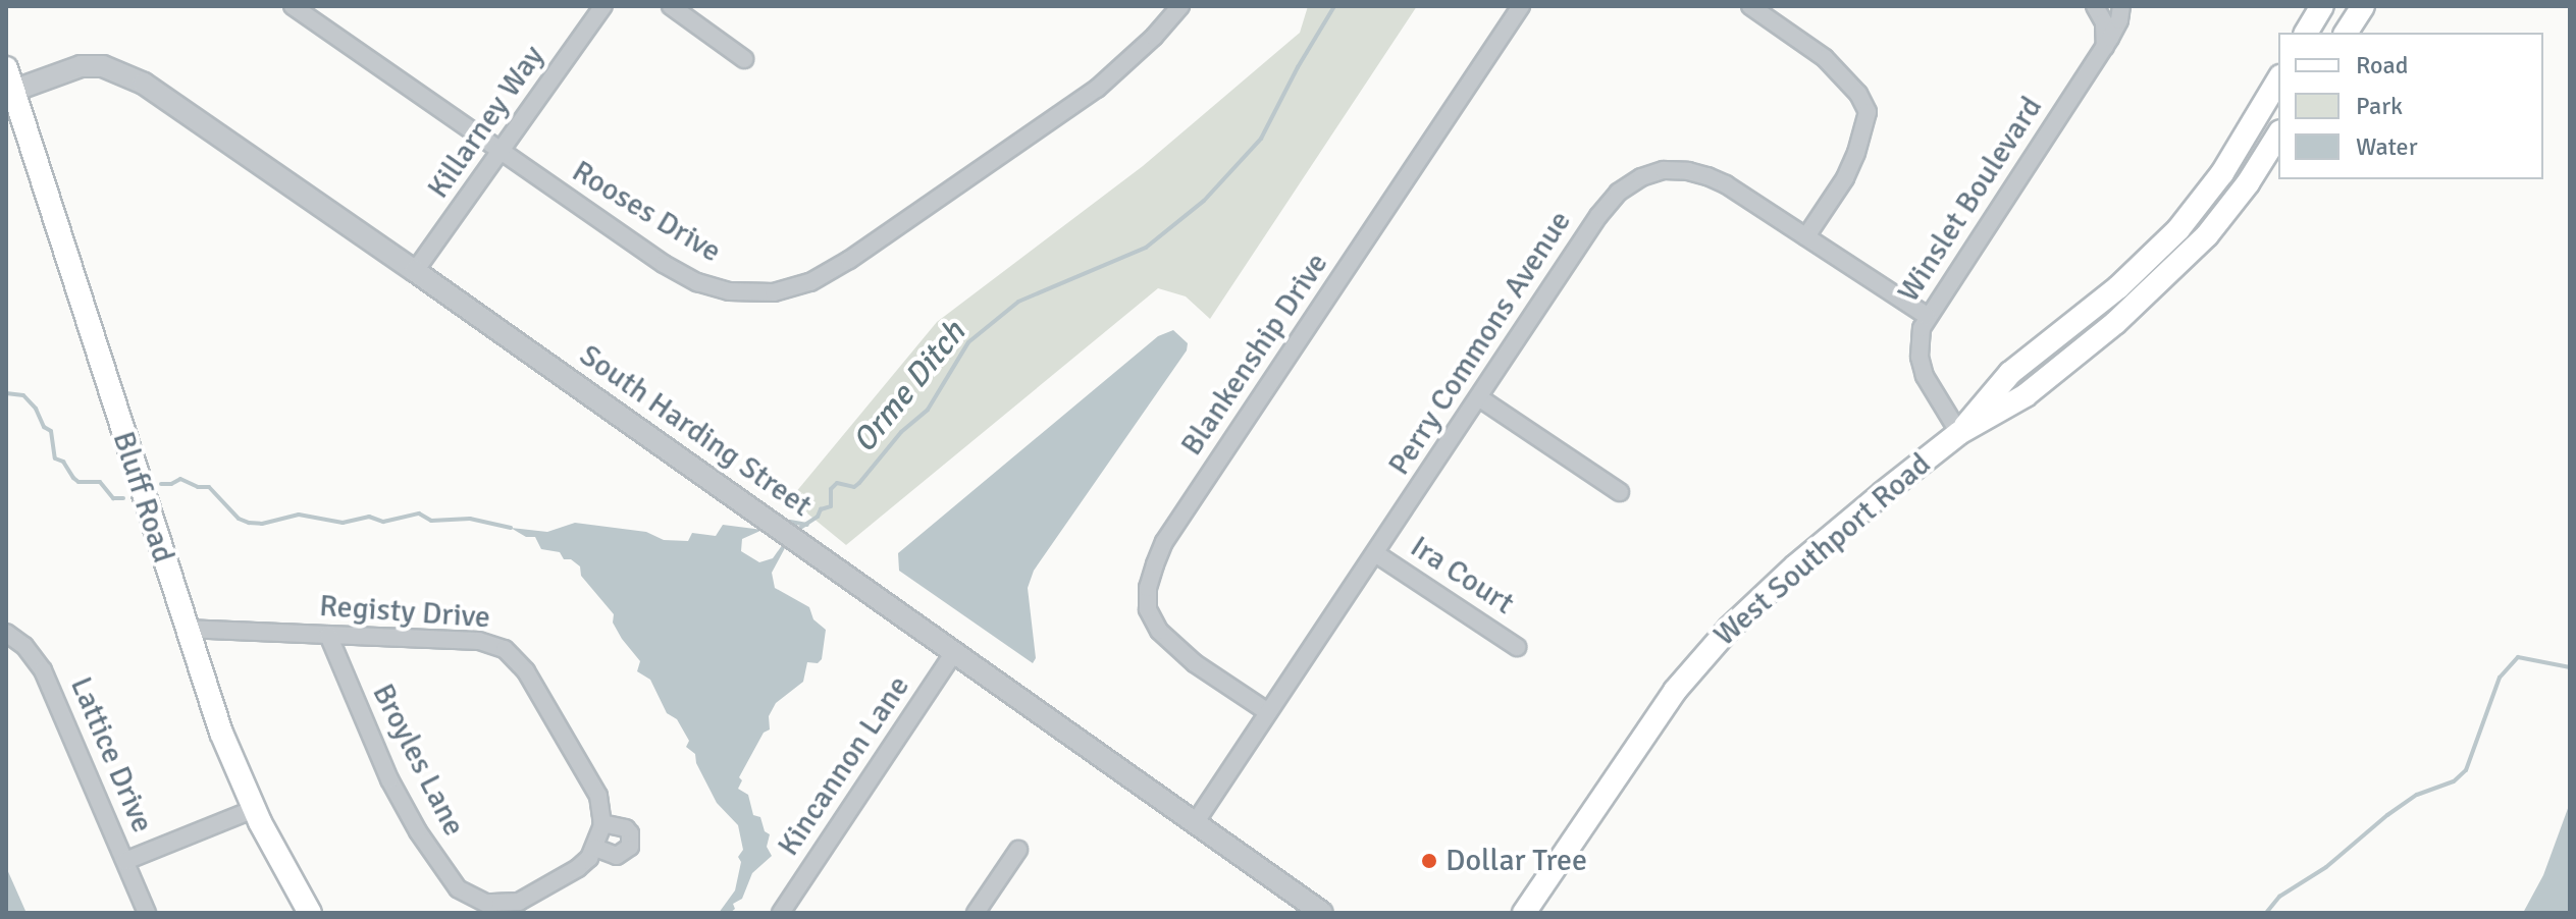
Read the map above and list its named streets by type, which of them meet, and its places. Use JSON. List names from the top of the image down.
{
  "streets": {
    "main road": ["Bluff Road", "West Southport Road"],
    "street": [
      "Killarney Way",
      "Winslet Boulevard",
      "Rooses Drive",
      "Perry Commons Avenue",
      "Blankenship Drive",
      "South Harding Street",
      "Ira Court",
      "Registy Drive",
      "Lattice Drive",
      "Broyles Lane",
      "Kincannon Lane"
    ]
  },
  "crossings": [
    ["Killarney Way", "Rooses Drive"],
    ["Killarney Way", "South Harding Street"],
    ["Winslet Boulevard", "Perry Commons Avenue"],
    ["Winslet Boulevard", "West Southport Road"],
    ["Perry Commons Avenue", "Blankenship Drive"],
    ["Perry Commons Avenue", "South Harding Street"],
    ["Perry Commons Avenue", "Ira Court"],
    ["South Harding Street", "Bluff Road"],
    ["South Harding Street", "Kincannon Lane"],
    ["Bluff Road", "Registy Drive"],
    ["Registy Drive", "Broyles Lane"]
  ],
  "water": ["Orme Ditch"],
  "places": ["Dollar Tree"],
  "legend": ["Road", "Park", "Water"]
}
